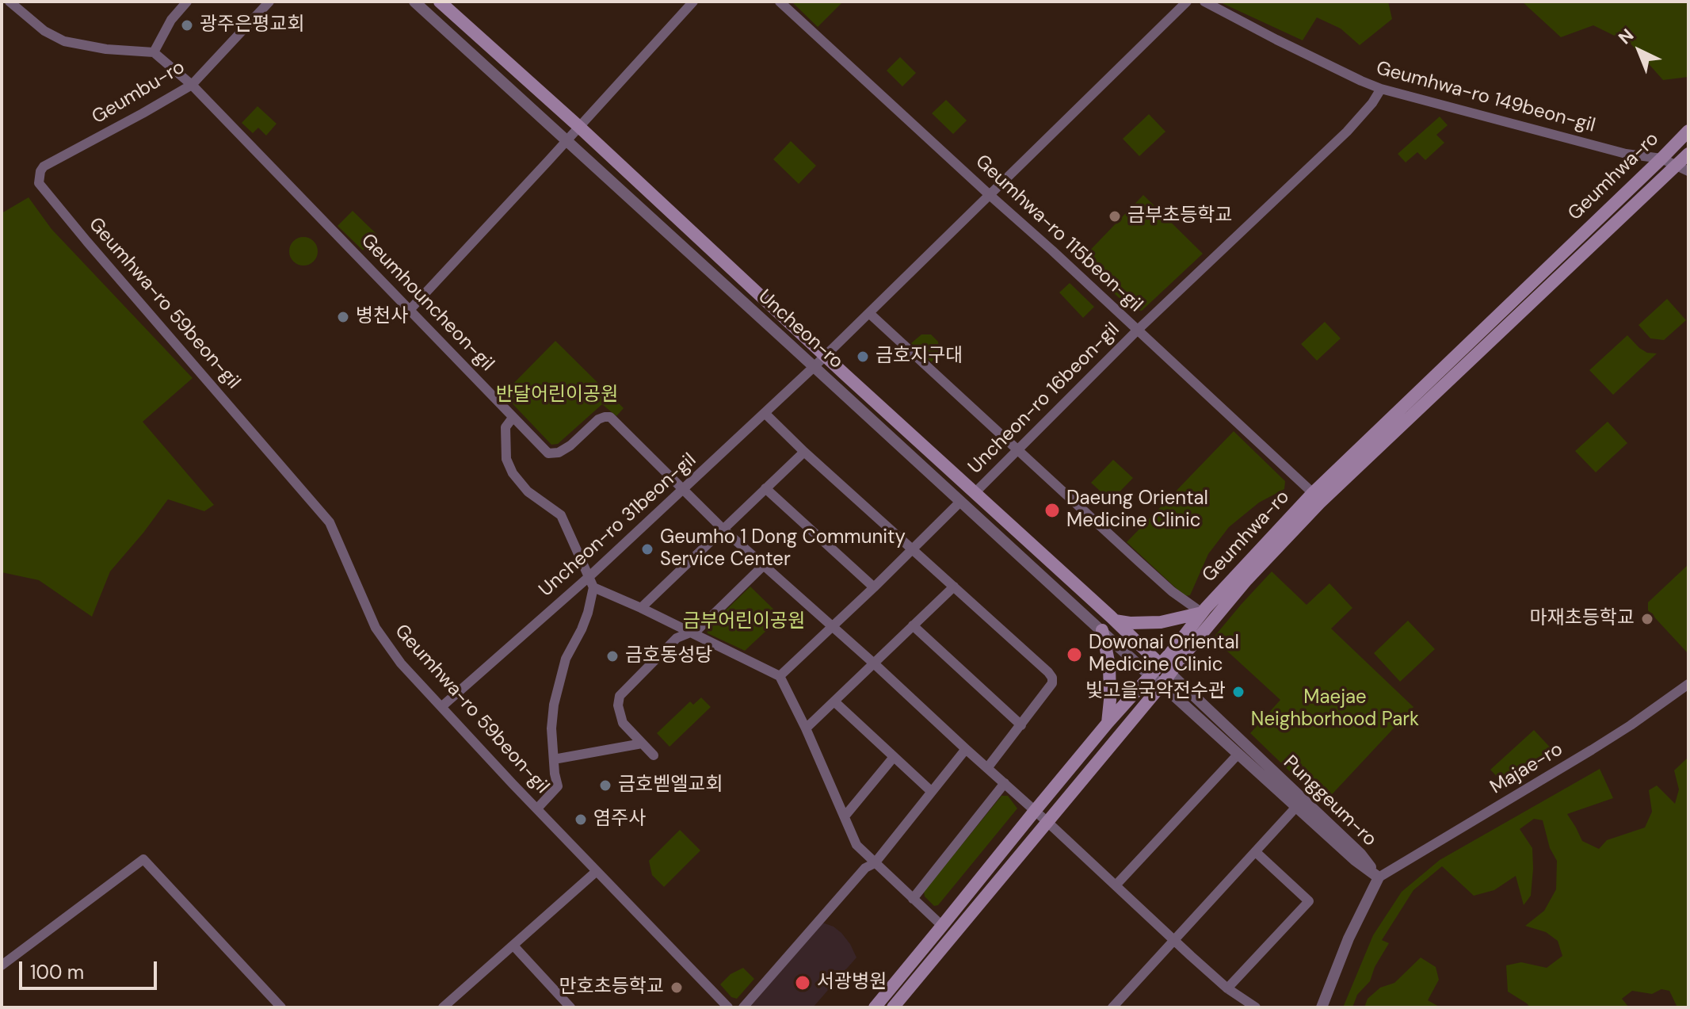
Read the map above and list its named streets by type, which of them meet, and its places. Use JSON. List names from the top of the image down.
{
  "streets": {
    "main road": ["Geumhwa-ro", "Uncheon-ro"],
    "street": [
      "Geumbu-ro",
      "Geumhwa-ro 149beon-gil",
      "Geumhwa-ro 115beon-gil",
      "Geumhouncheon-gil",
      "Geumhwa-ro 59beon-gil",
      "Uncheon-ro 16beon-gil",
      "Uncheon-ro 31beon-gil",
      "Majae-ro",
      "Punggeum-ro"
    ]
  },
  "crossings": [
    ["Geumbu-ro", "Geumhouncheon-gil"],
    ["Geumbu-ro", "Geumhwa-ro 59beon-gil"],
    ["Geumhwa-ro 149beon-gil", "Geumhwa-ro"],
    ["Geumhwa-ro 149beon-gil", "Uncheon-ro 16beon-gil"],
    ["Geumhwa-ro", "Geumhwa-ro 115beon-gil"],
    ["Geumhwa-ro", "Uncheon-ro"],
    ["Geumhwa-ro", "Punggeum-ro"],
    ["Geumhwa-ro 115beon-gil", "Uncheon-ro 16beon-gil"],
    ["Geumhwa-ro 115beon-gil", "Uncheon-ro 31beon-gil"],
    ["Geumhouncheon-gil", "Uncheon-ro 31beon-gil"],
    ["Geumhwa-ro 59beon-gil", "Uncheon-ro 31beon-gil"],
    ["Uncheon-ro", "Uncheon-ro 16beon-gil"],
    ["Uncheon-ro", "Uncheon-ro 31beon-gil"],
    ["Uncheon-ro", "Punggeum-ro"],
    ["Majae-ro", "Punggeum-ro"]
  ],
  "parks": ["반달어린이공원", "금부어린이공원", "Maejae Neighborhood Park"],
  "places": [
    "광주은평교회",
    "금부초등학교",
    "병천사",
    "금호지구대",
    "Daeung Oriental Medicine Clinic",
    "Geumho 1 Dong Community Service Center",
    "마재초등학교",
    "Dowonai Oriental Medicine Clinic",
    "금호동성당",
    "빛고을국악전수관",
    "금호벧엘교회",
    "염주사",
    "서광병원",
    "만호초등학교"
  ],
  "scale_bar": "100 m",
  "north": "top left"
}
